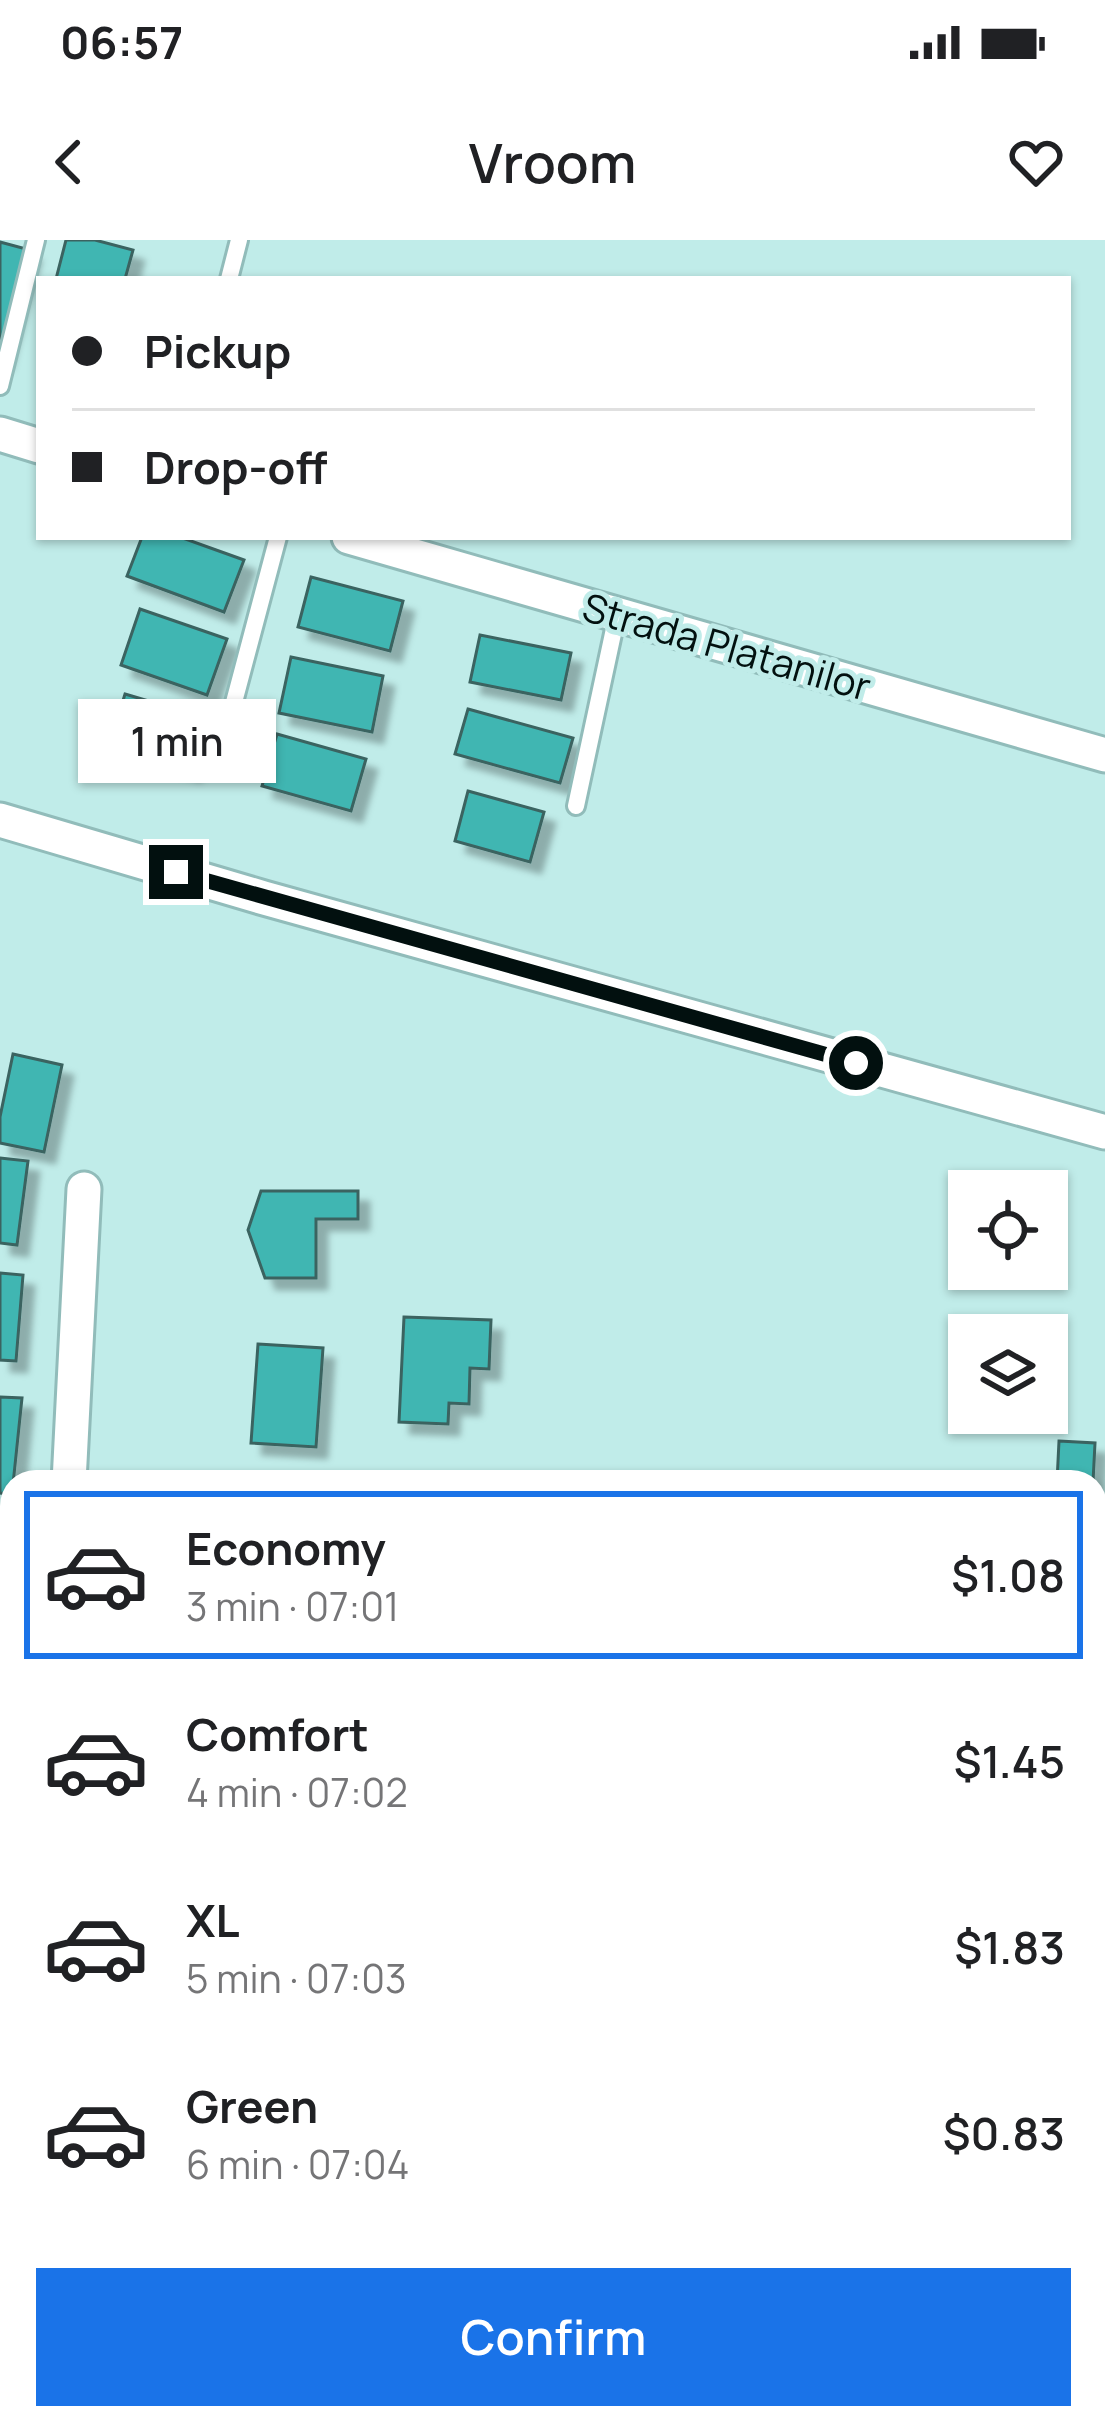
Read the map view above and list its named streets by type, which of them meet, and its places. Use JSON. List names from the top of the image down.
{
  "streets": {
    "street": ["Strada Platanilor"]
  },
  "page": {
    "status": "06:57",
    "header": "Vroom",
    "banner": ["Pickup", "Drop-off"],
    "bubble": "1 min",
    "list": [
      {
        "name": "Economy",
        "note": "3 min · 07:01",
        "value": "$1.08"
      },
      {
        "name": "Comfort",
        "note": "4 min · 07:02",
        "value": "$1.45"
      },
      {
        "name": "XL",
        "note": "5 min · 07:03",
        "value": "$1.83"
      },
      {
        "name": "Green",
        "note": "6 min · 07:04",
        "value": "$0.83"
      }
    ],
    "buttons": "Confirm"
  }
}
